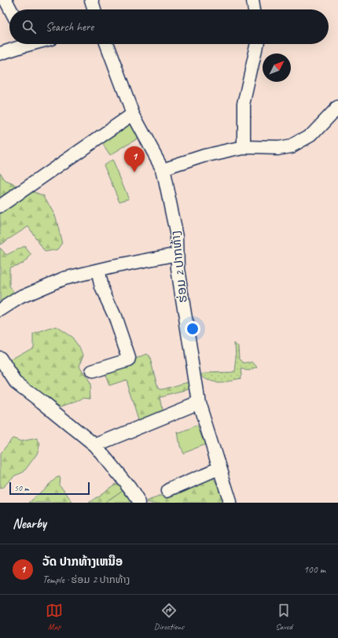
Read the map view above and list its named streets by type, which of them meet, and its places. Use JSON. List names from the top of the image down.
{
  "streets": {
    "street": ["ຮ່ອມ 2 ປາກທ້າງ"]
  },
  "scale_bar": "50 m",
  "north": "top right",
  "page": {
    "search": "Search here",
    "pins": "1",
    "scale": "50 m",
    "heading": "Nearby",
    "list": [
      {
        "mark": "1",
        "name": "ວັດ ປາກທ້າງເຫນືອ",
        "note": "Temple · ຮ່ອມ 2 ປາກທ້າງ",
        "value": "100 m"
      }
    ],
    "nav": ["Map", "Directions", "Saved"]
  }
}
